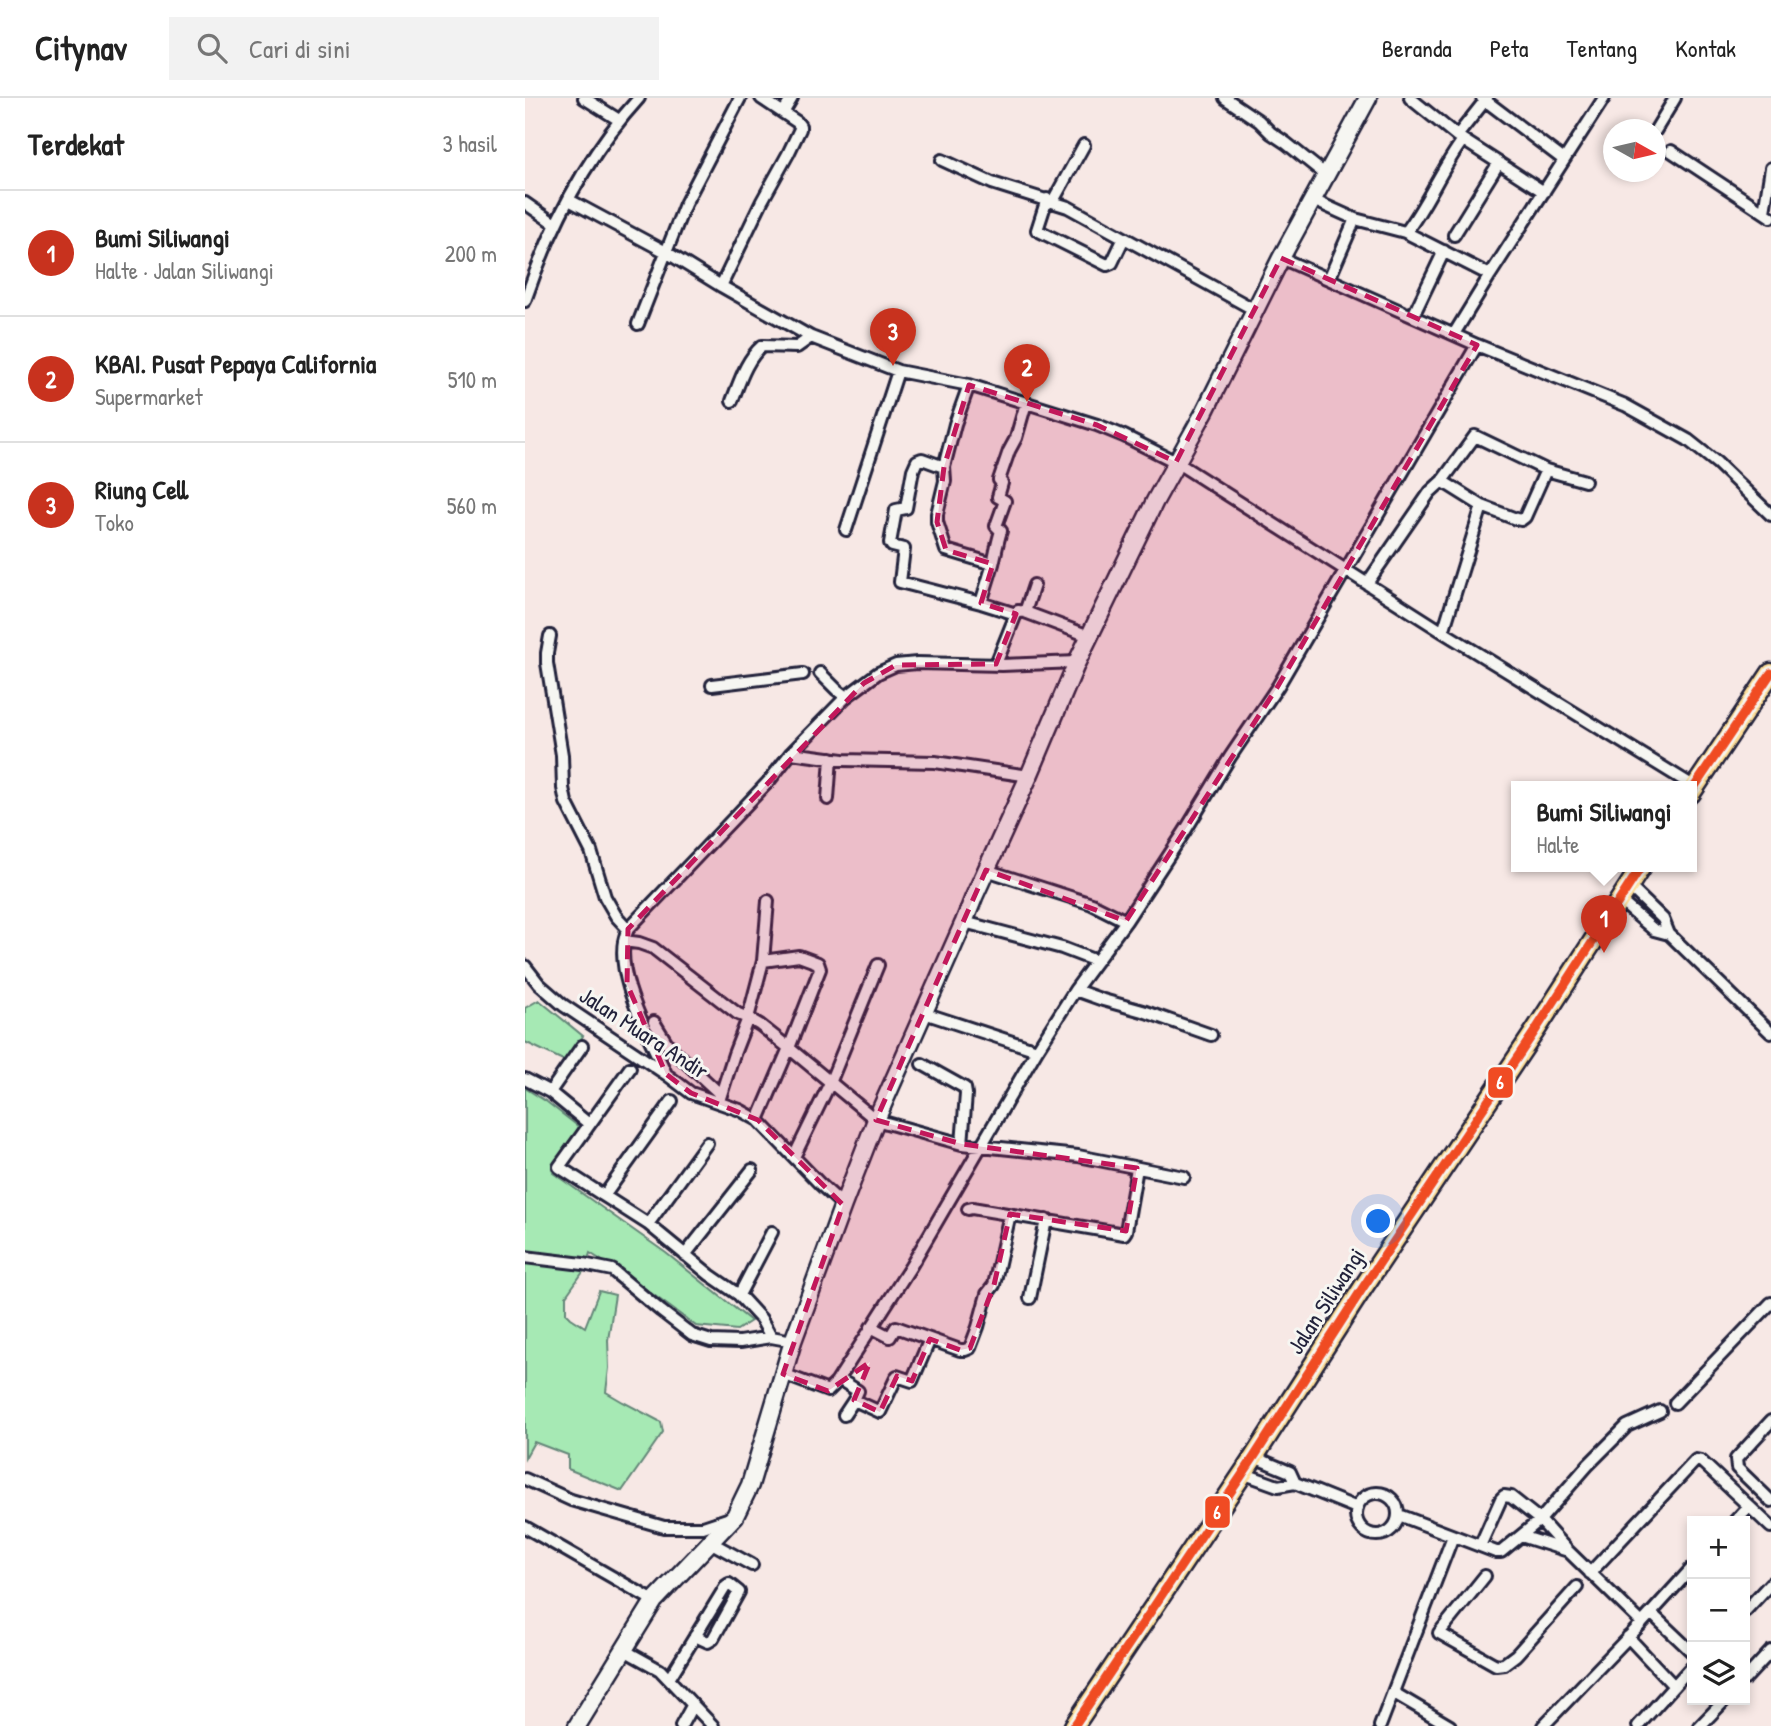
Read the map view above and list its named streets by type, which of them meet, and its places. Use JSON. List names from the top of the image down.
{
  "streets": {
    "main road": ["Jalan Siliwangi"],
    "street": ["Jalan Muara Andir"]
  },
  "lines": ["transit line 6"],
  "north": "right",
  "page": {
    "header": "Citynav",
    "search": "Cari di sini",
    "nav": [
      "Beranda",
      "Peta",
      "Tentang",
      "Kontak"
    ],
    "heading": ["Terdekat", "3 hasil"],
    "list": [
      {
        "mark": "1",
        "name": "Bumi Siliwangi",
        "note": "Halte · Jalan Siliwangi",
        "value": "200 m"
      },
      {
        "mark": "2",
        "name": "KBAI. Pusat Pepaya California",
        "note": "Supermarket",
        "value": "510 m"
      },
      {
        "mark": "3",
        "name": "Riung Cell",
        "note": "Toko",
        "value": "560 m"
      }
    ],
    "pins": ["3", "2", "1"],
    "popup": ["Bumi Siliwangi", "Halte"],
    "map_buttons": ["+", "−"]
  }
}
